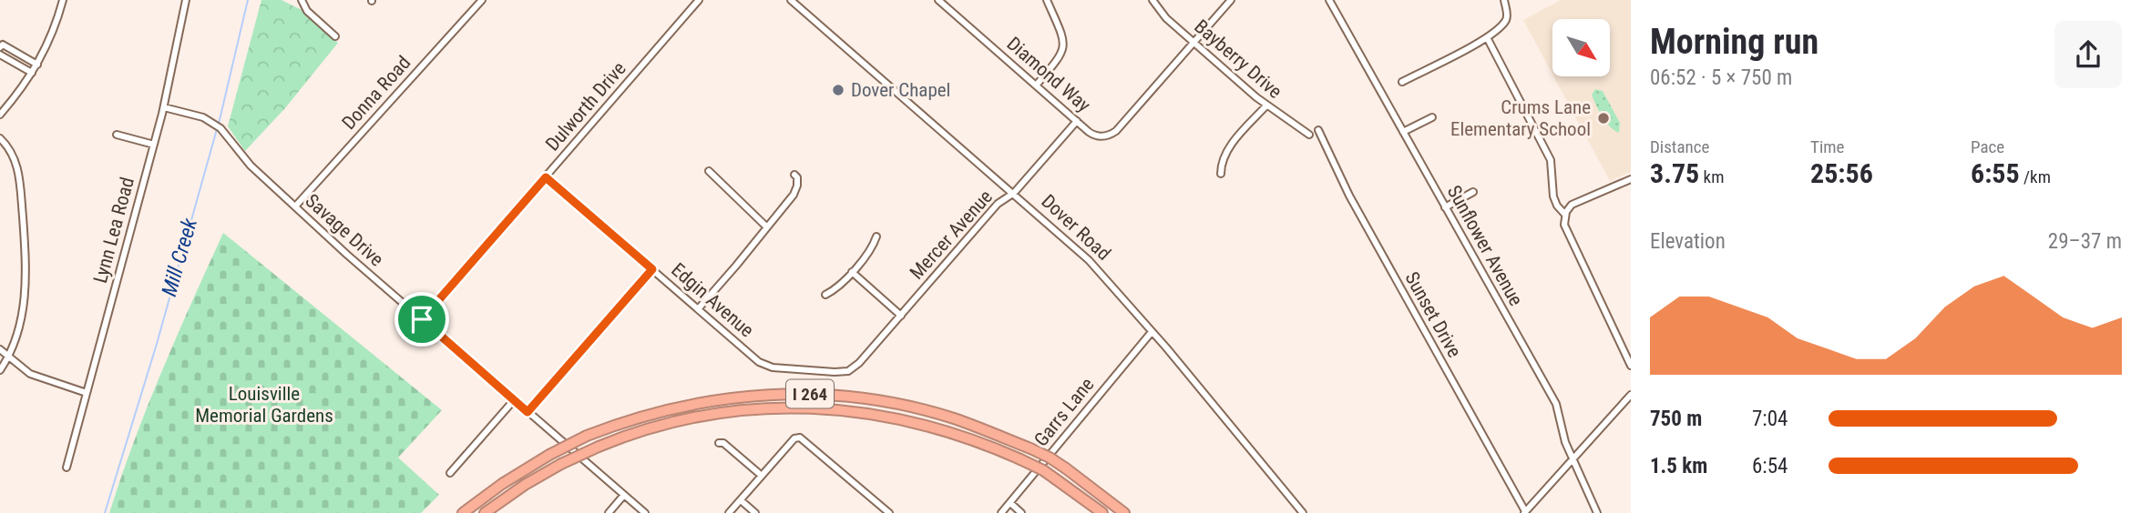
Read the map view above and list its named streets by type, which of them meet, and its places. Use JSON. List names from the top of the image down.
{
  "streets": {
    "highway": ["I 264"],
    "street": [
      "Bayberry Drive",
      "Diamond Way",
      "Donna Road",
      "Dulworth Drive",
      "Dover Road",
      "Lynn Lea Road",
      "Savage Drive",
      "Mercer Avenue",
      "Sunflower Avenue",
      "Edgin Avenue",
      "Sunset Drive",
      "Garrs Lane"
    ]
  },
  "crossings": [
    ["Bayberry Drive", "Diamond Way"],
    ["Diamond Way", "Mercer Avenue"],
    ["Donna Road", "Savage Drive"],
    ["Dulworth Drive", "Savage Drive"],
    ["Dulworth Drive", "Edgin Avenue"],
    ["Dover Road", "Mercer Avenue"],
    ["Dover Road", "Garrs Lane"],
    ["Lynn Lea Road", "Savage Drive"],
    ["Mercer Avenue", "Edgin Avenue"]
  ],
  "water": ["Mill Creek"],
  "parks": ["Louisville Memorial Gardens"],
  "places": ["Dover Chapel", "Crums Lane Elementary School"],
  "north": "bottom right",
  "page": {
    "heading": ["Morning run", "06:52 · 5 × 750 m"],
    "stats": [
      ["Distance", "3.75 km"],
      ["Time", "25:56"],
      ["Pace", "6:55 /km"]
    ],
    "chart": ["Elevation", "29–37 m"],
    "list": [
      {
        "name": "750 m",
        "note": "7:04"
      },
      {
        "name": "1.5 km",
        "note": "6:54"
      }
    ]
  }
}
